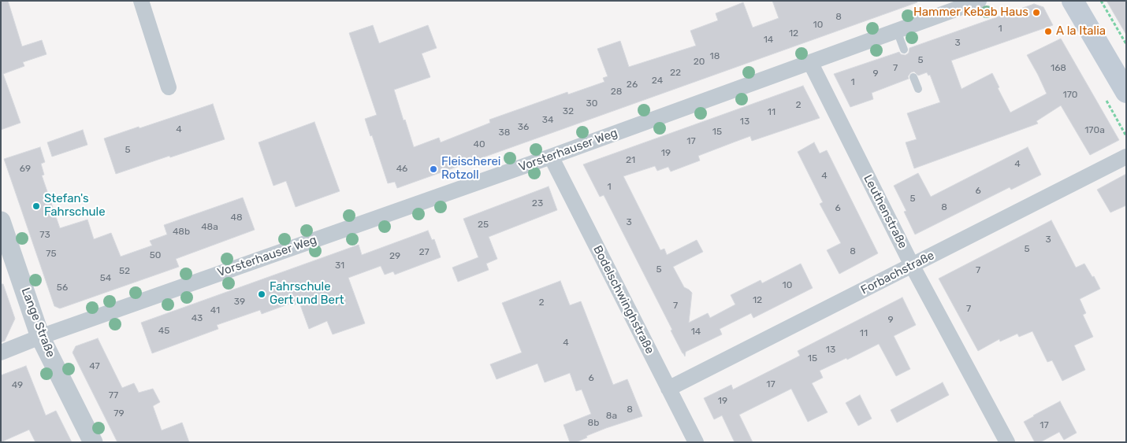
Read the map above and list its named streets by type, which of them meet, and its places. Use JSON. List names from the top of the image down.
{
  "streets": {
    "street": [
      "Vorsterhauser Weg",
      "Leuthenstraße",
      "Forbachstraße",
      "Bodelschwinghstraße",
      "Lange Straße"
    ]
  },
  "crossings": [
    ["Vorsterhauser Weg", "Leuthenstraße"],
    ["Vorsterhauser Weg", "Bodelschwinghstraße"],
    ["Vorsterhauser Weg", "Lange Straße"],
    ["Leuthenstraße", "Forbachstraße"],
    ["Forbachstraße", "Bodelschwinghstraße"]
  ],
  "places": [
    "Hammer Kebab Haus",
    "A la Italia",
    "Fleischerei Rotzoll",
    "Stefan's Fahrschule",
    "Fahrschule Gert und Bert"
  ],
  "house_numbers": [
    "8",
    "10",
    "1",
    "12",
    "14",
    "3",
    "18",
    "5",
    "20",
    "7",
    "168",
    "22",
    "9",
    "24",
    "1",
    "26",
    "28",
    "170",
    "30",
    "2",
    "32",
    "11",
    "34",
    "13",
    "36",
    "4",
    "170a",
    "15",
    "38",
    "17",
    "40",
    "5",
    "19",
    "21",
    "4",
    "69",
    "46",
    "4",
    "1",
    "6",
    "5",
    "23",
    "8",
    "6",
    "48",
    "3",
    "25",
    "48a",
    "48b",
    "73",
    "3",
    "5",
    "8",
    "27",
    "75",
    "50",
    "29",
    "31",
    "5",
    "7",
    "52",
    "54",
    "10",
    "56",
    "12",
    "39",
    "2",
    "7",
    "7",
    "41",
    "43",
    "9",
    "45",
    "14",
    "11",
    "4",
    "13",
    "15",
    "47",
    "6",
    "17",
    "49",
    "77",
    "19",
    "8",
    "79",
    "8a",
    "8b",
    "17"
  ]
}
